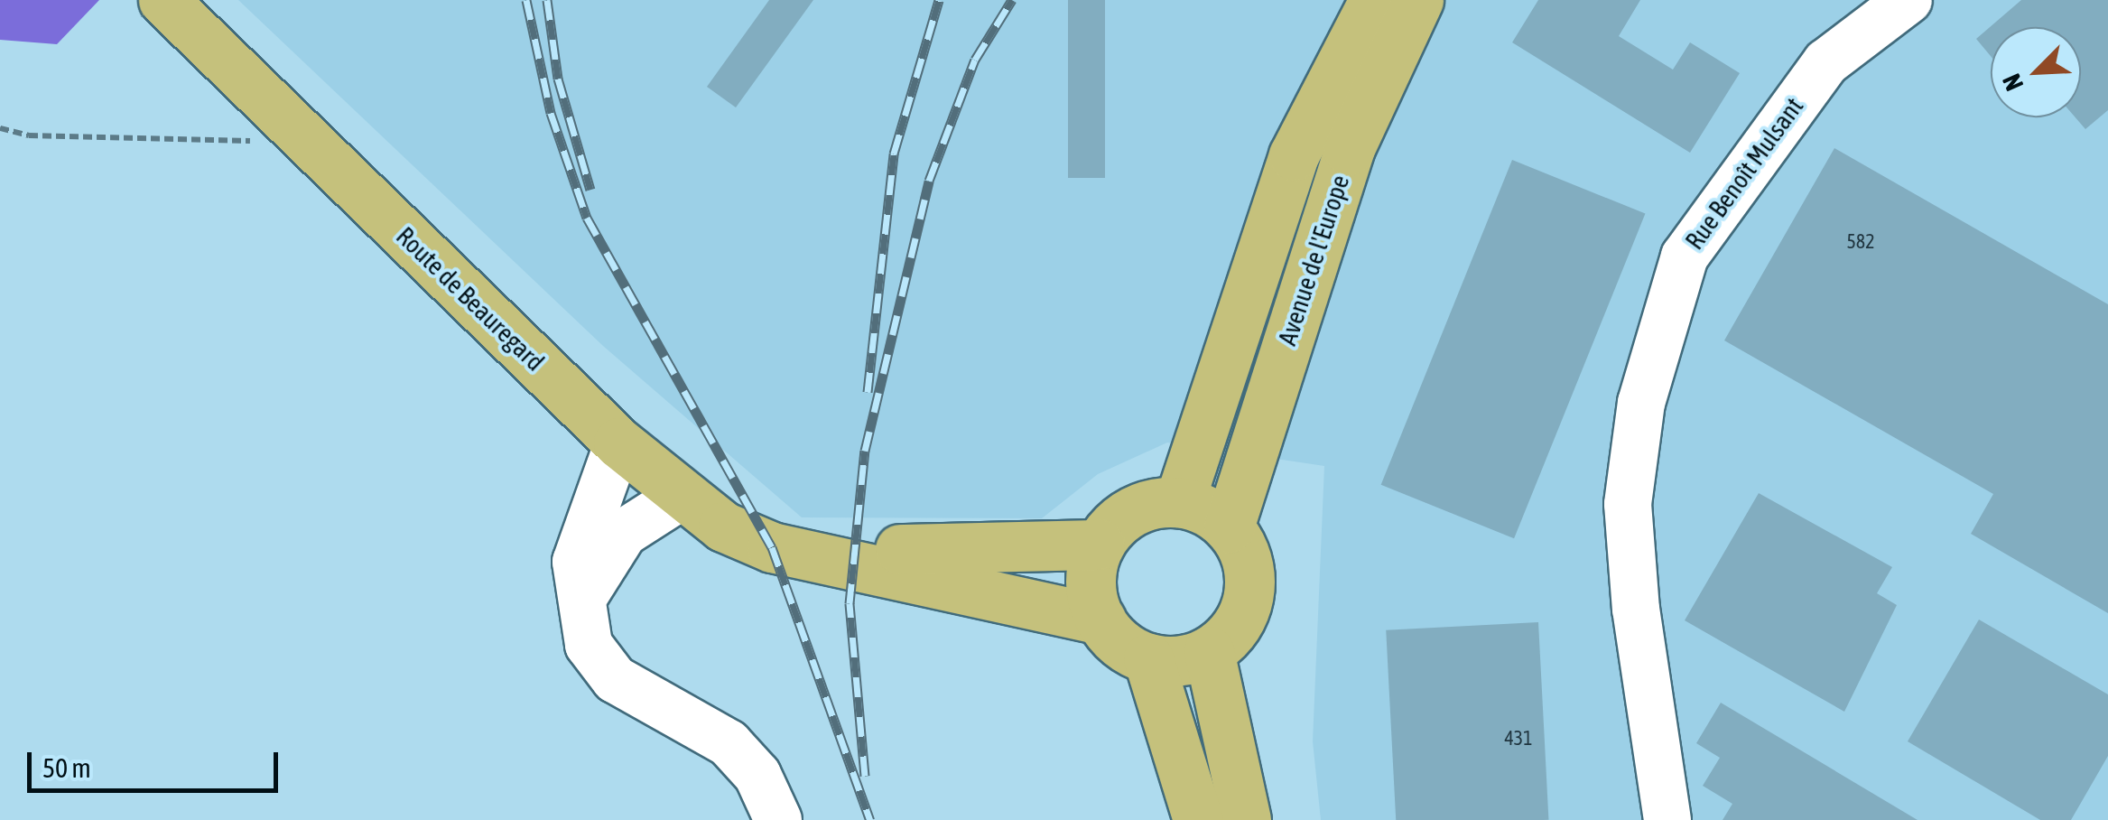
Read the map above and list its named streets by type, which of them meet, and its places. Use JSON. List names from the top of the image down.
{
  "streets": {
    "main road": ["Avenue de l'Europe", "Route de Beauregard"],
    "street": ["Rue Benoît Mulsant"]
  },
  "crossings": [
    ["Avenue de l'Europe", "Route de Beauregard"]
  ],
  "house_numbers": ["582", "431"],
  "scale_bar": "50 m",
  "north": "bottom left"
}
